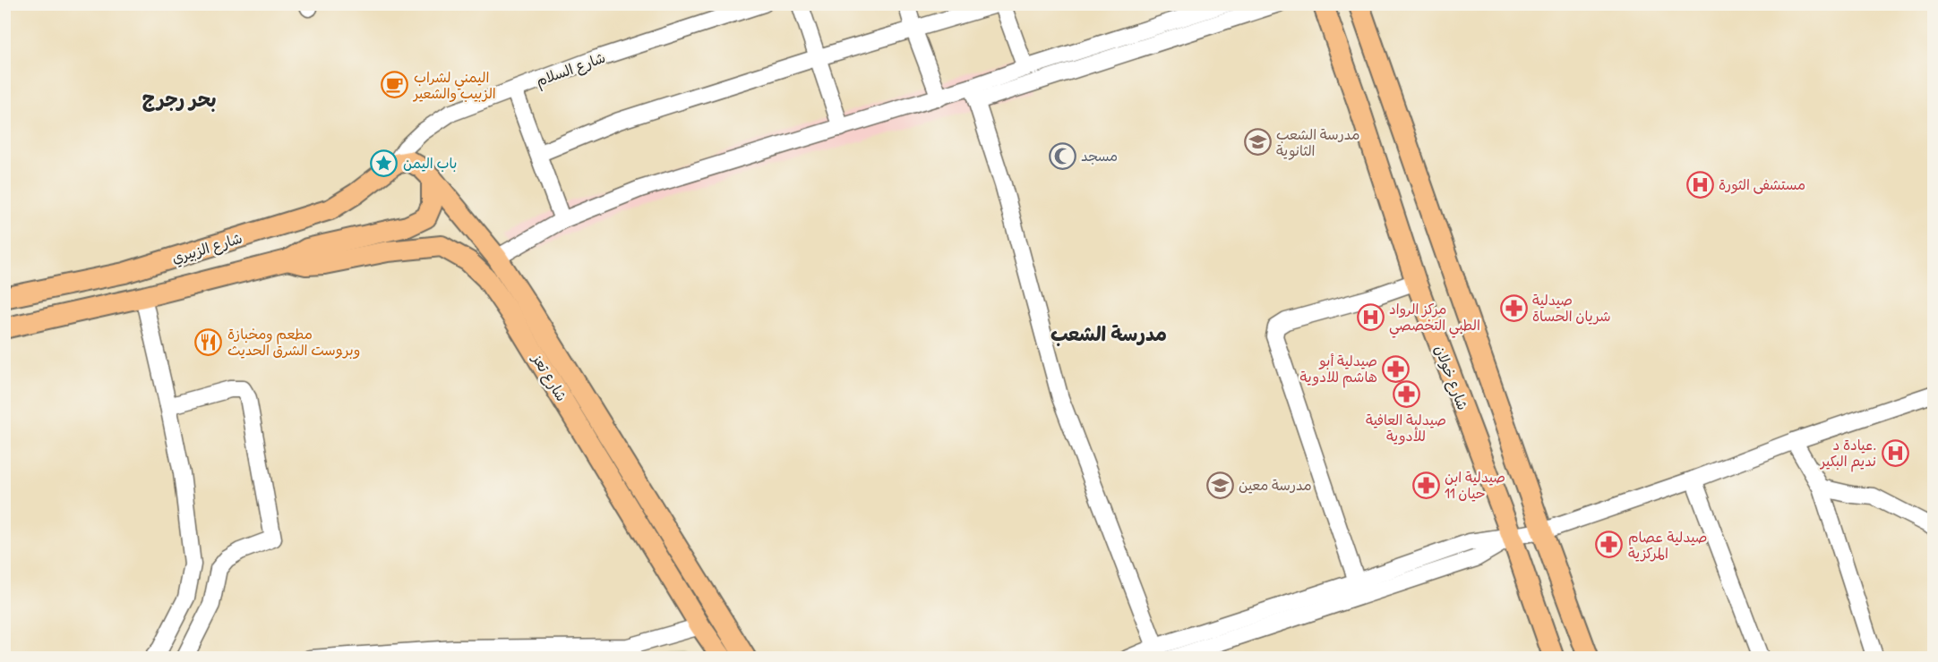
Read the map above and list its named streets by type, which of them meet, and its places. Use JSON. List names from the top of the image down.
{
  "streets": {
    "main road": ["شارع الزبيري", "شارع تعز", "شارع خولان"],
    "street": ["شارع السلام"]
  },
  "crossings": [
    ["شارع السلام", "شارع الزبيري"],
    ["شارع السلام", "شارع تعز"],
    ["شارع الزبيري", "شارع تعز"]
  ],
  "districts": ["بحر رجرج", "مدرسة الشعب"],
  "places": {
    "cafe": ["اليمني لشراب الزبيب والشعير"],
    "school or university": ["مدرسة الشعب الثانوية", "مدرسة معين"],
    "mosque": ["مسجد"],
    "place": ["باب اليمن"],
    "hospital": ["مستشفى الثورة", "مركز الرواد الطبي التخصصي", "عيادة د. نديم البكير"],
    "pharmacy": [
      "صيدلية شريان الحساة",
      "صيدلية أبو هاشم للادوية",
      "صيدلية العافية للأدوية",
      "صيدلية ابن حيان 11",
      "صيدلية عصام المركزية"
    ],
    "restaurant": ["مطعم ومخبازة وبروست الشرق الحديث"]
  }
}
